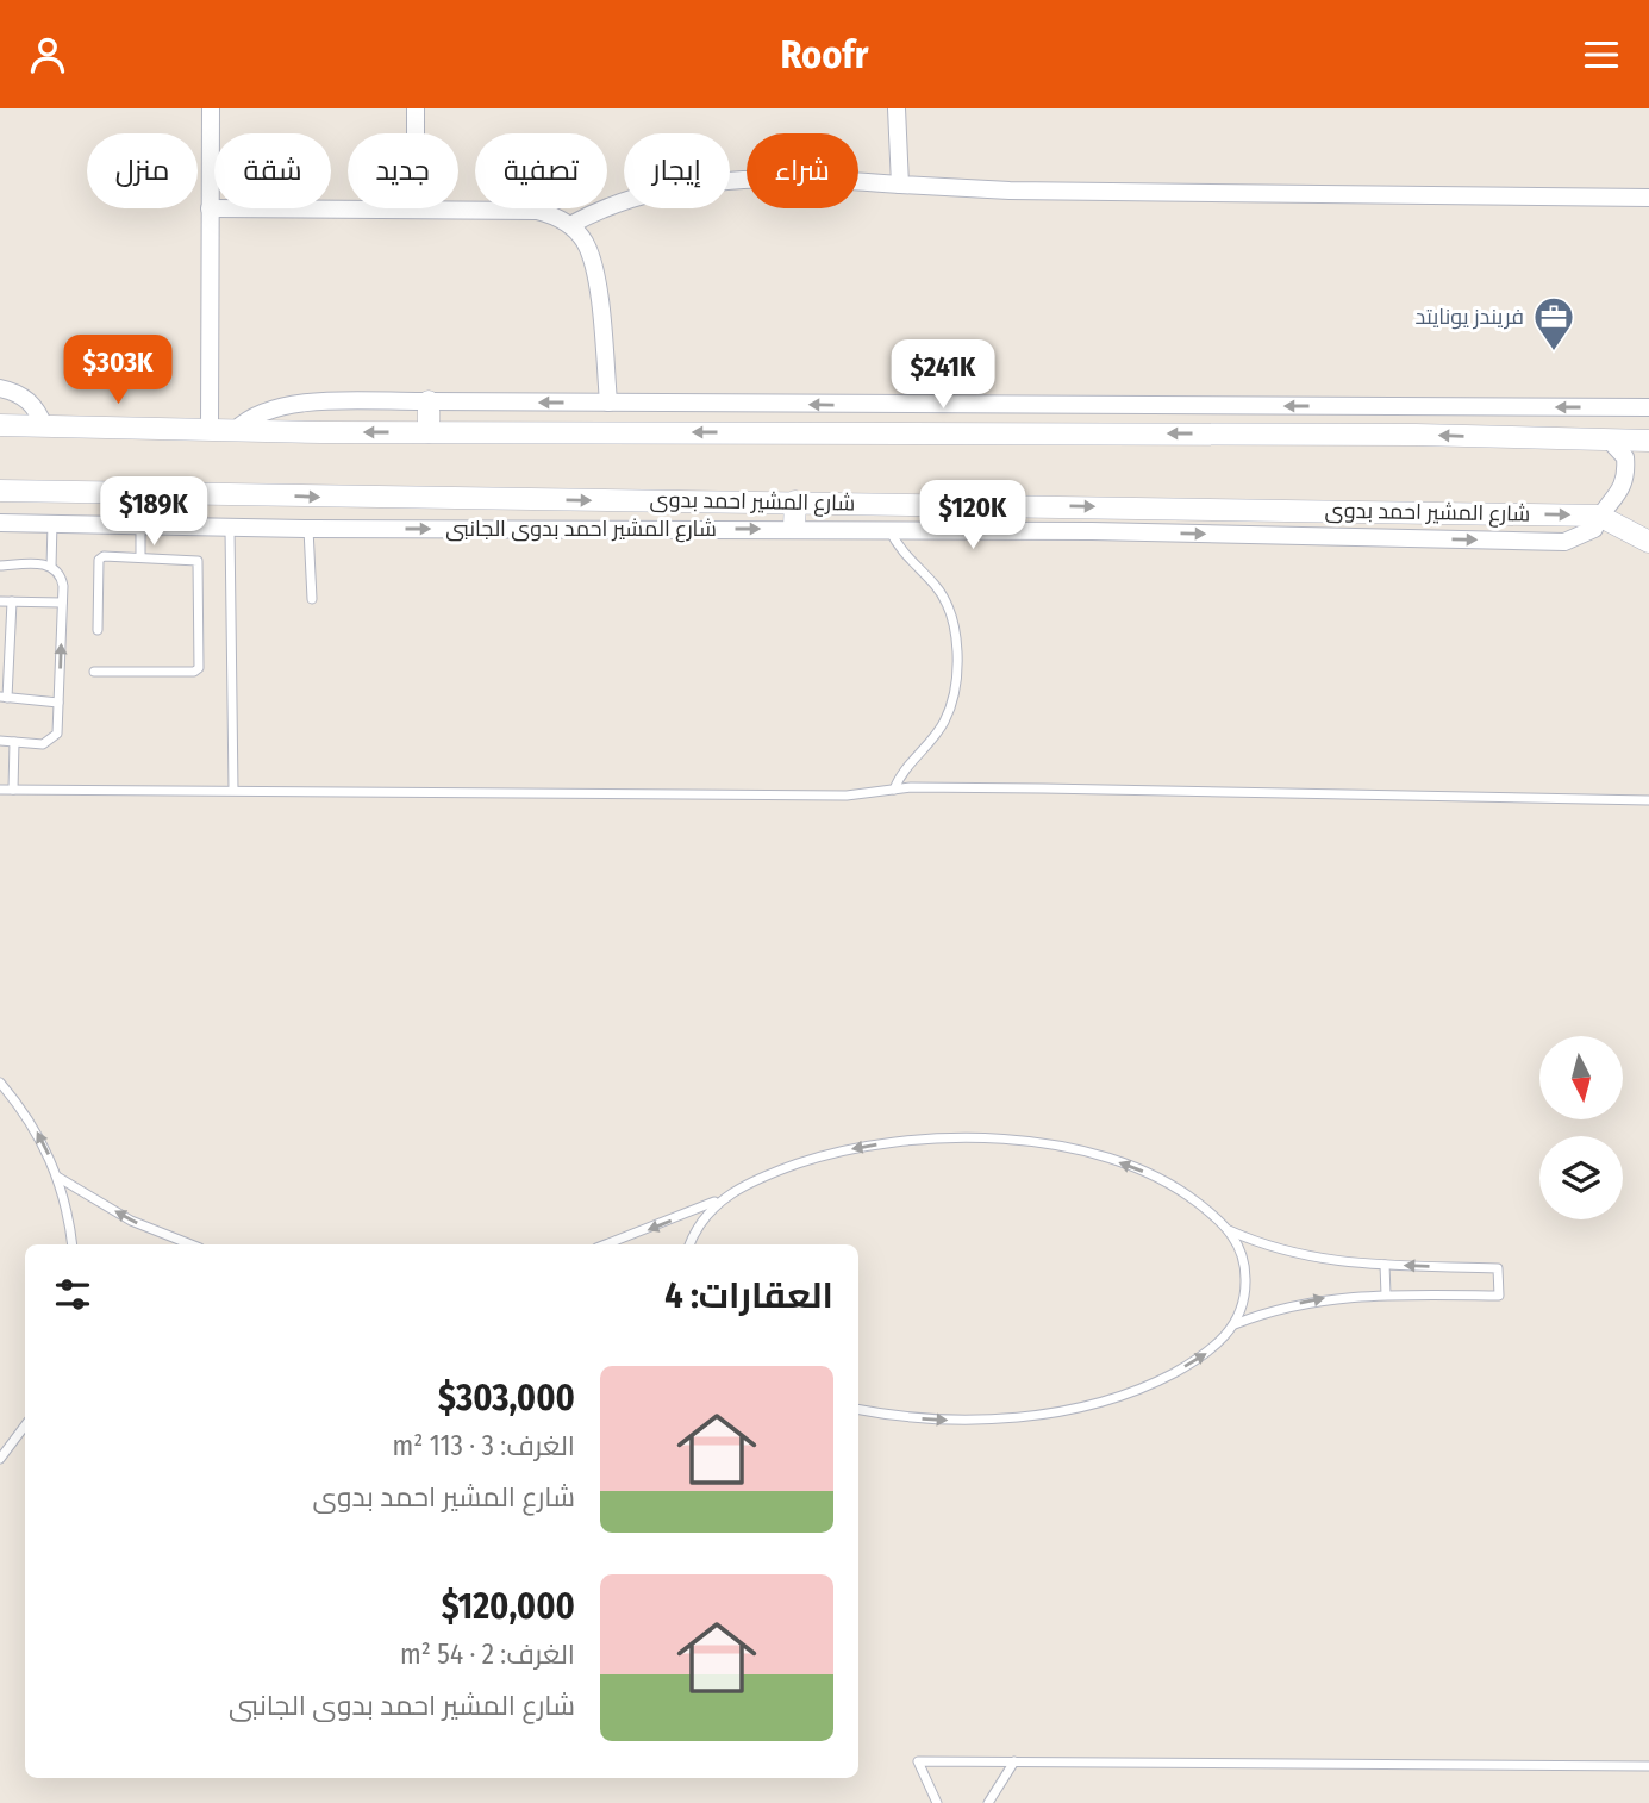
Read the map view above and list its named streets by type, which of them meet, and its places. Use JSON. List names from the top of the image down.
{
  "streets": {
    "street": ["شارع المشير احمد بدوى", "شارع المشير احمد بدوى الجانبى"]
  },
  "crossings": [
    ["شارع المشير احمد بدوى", "شارع المشير احمد بدوى الجانبى"]
  ],
  "places": {
    "office": ["فريندز يونايتد"]
  },
  "north": "bottom",
  "page": {
    "header": "Roofr",
    "chip": [
      "شراء",
      "إيجار",
      "تصفية",
      "جديد",
      "شقة",
      "منزل"
    ],
    "price": [
      "$303K",
      "$241K",
      "$189K",
      "$120K"
    ],
    "heading": "العقارات: 4",
    "list": [
      {
        "name": "$303,000",
        "note": "الغرف: 3 · 113 m² · شارع المشير احمد بدوى"
      },
      {
        "name": "$120,000",
        "note": "الغرف: 2 · 54 m² · شارع المشير احمد بدوى الجانبى"
      }
    ]
  }
}
